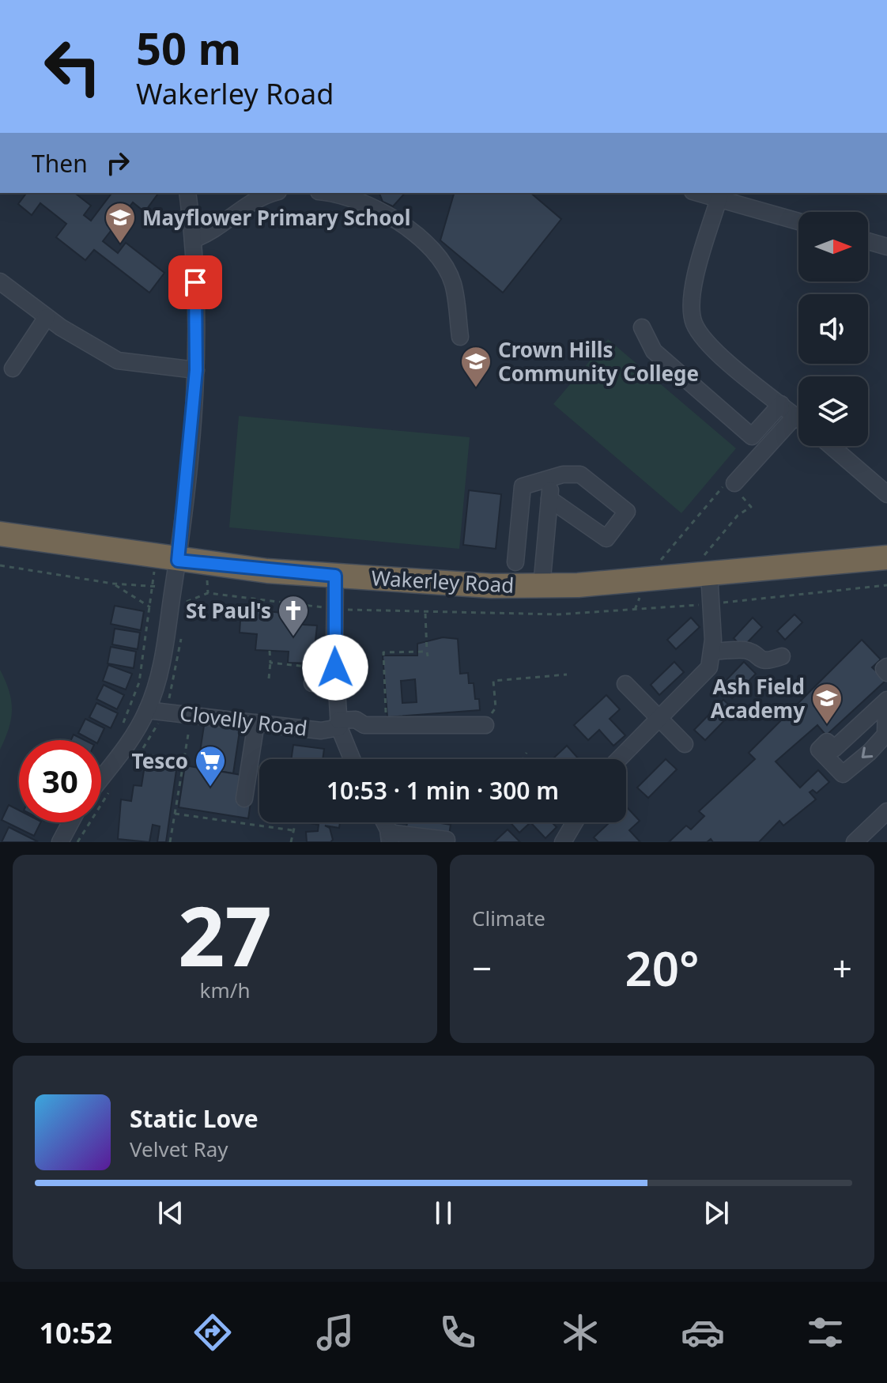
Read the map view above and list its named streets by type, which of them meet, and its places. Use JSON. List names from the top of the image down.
{
  "streets": {
    "highway": ["Wakerley Road"],
    "street": ["Clovelly Road"]
  },
  "places": {
    "school or university": ["Mayflower Primary School", "Crown Hills Community College", "Ash Field Academy"],
    "church": ["St Paul's"],
    "supermarket": ["Tesco"]
  },
  "north": "right",
  "page": {
    "turn": ["50 m", "Wakerley Road"],
    "then": "Then",
    "limit": "30",
    "trip": "10:53 · 1 min · 300 m",
    "tile": [
      ["27", "km/h"],
      "Climate"
    ],
    "heat": ["−", "20°", "+"],
    "song": ["Static Love", "Velvet Ray"],
    "tabs": "10:52"
  }
}
